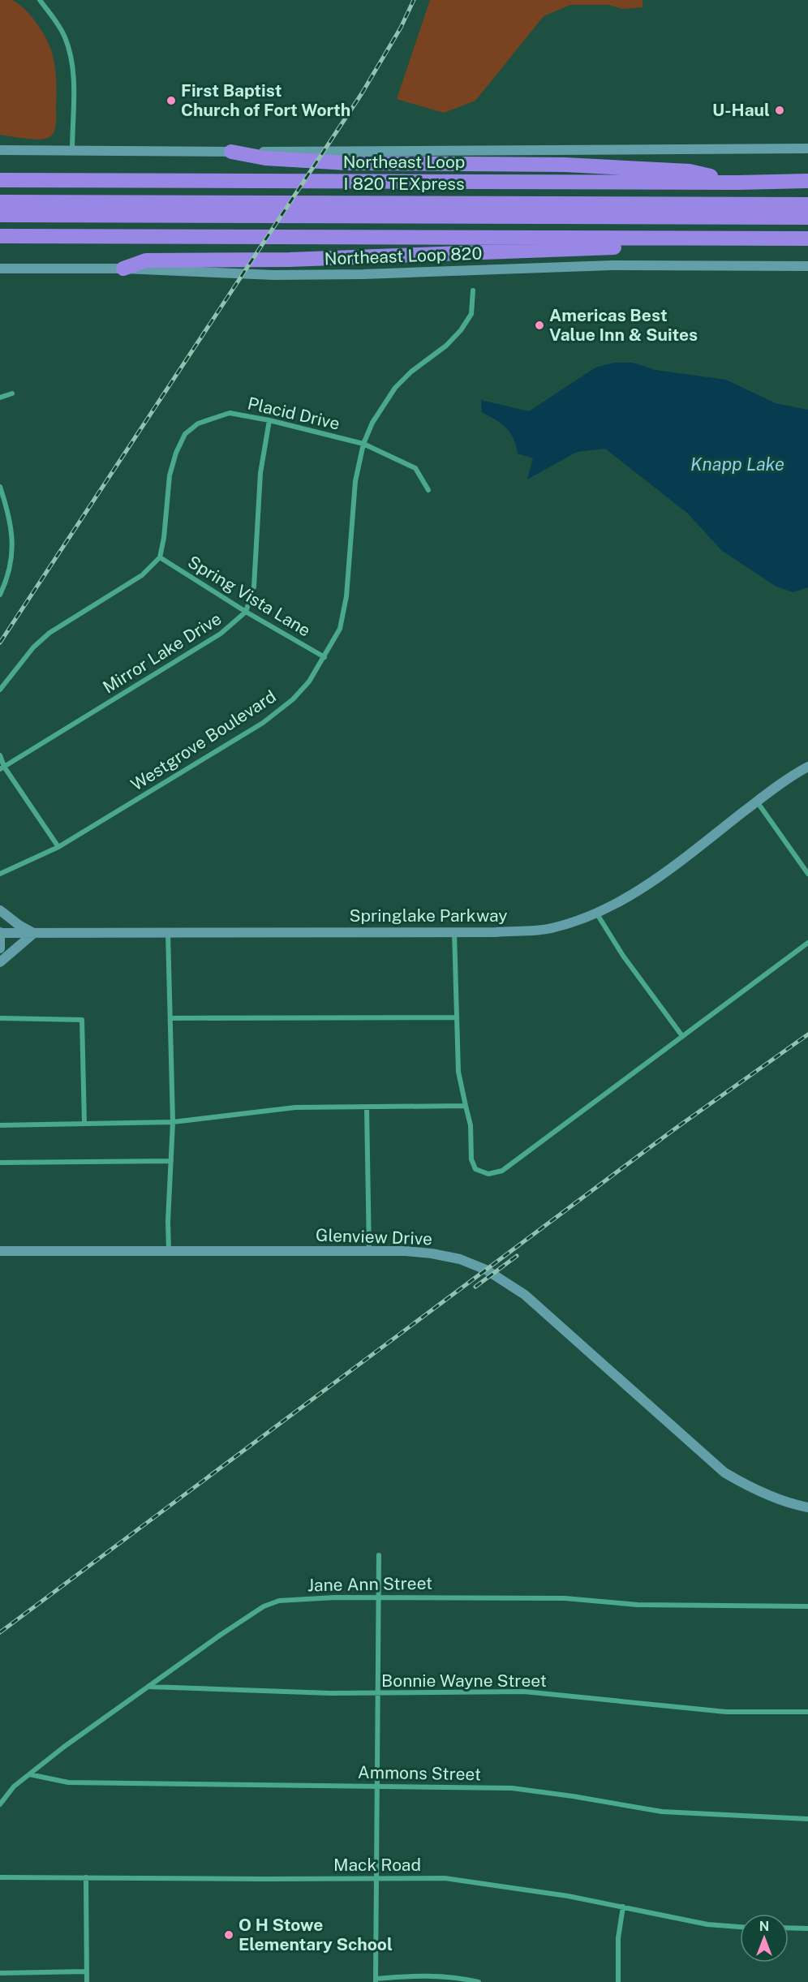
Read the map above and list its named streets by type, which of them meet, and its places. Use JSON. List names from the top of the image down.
{
  "streets": {
    "highway": ["Northeast Loop", "I 820 TEXpress"],
    "main road": ["Northeast Loop 820", "Springlake Parkway", "Glenview Drive"],
    "street": [
      "Placid Drive",
      "Spring Vista Lane",
      "Mirror Lake Drive",
      "Westgrove Boulevard",
      "Jane Ann Street",
      "Bonnie Wayne Street",
      "Ammons Street",
      "Mack Road"
    ]
  },
  "crossings": [
    ["Placid Drive", "Spring Vista Lane"],
    ["Placid Drive", "Mirror Lake Drive"],
    ["Placid Drive", "Westgrove Boulevard"],
    ["Spring Vista Lane", "Mirror Lake Drive"],
    ["Spring Vista Lane", "Westgrove Boulevard"],
    ["Jane Ann Street", "Bonnie Wayne Street"],
    ["Jane Ann Street", "Ammons Street"]
  ],
  "water": ["Knapp Lake"],
  "places": [
    "First Baptist Church of Fort Worth",
    "U-Haul",
    "Americas Best Value Inn & Suites",
    "O H Stowe Elementary School"
  ],
  "north": "top"
}
